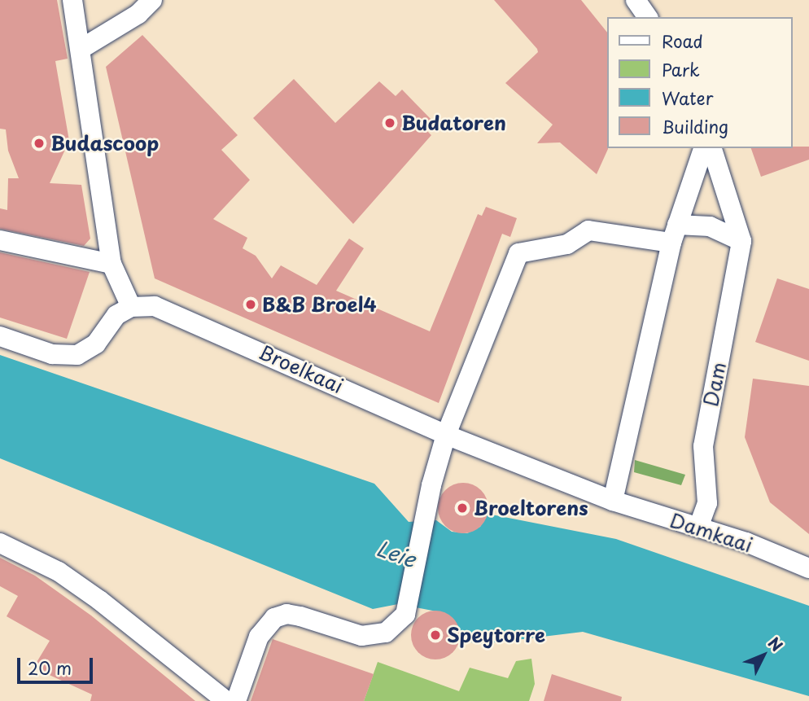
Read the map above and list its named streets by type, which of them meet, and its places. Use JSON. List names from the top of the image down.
{
  "streets": {
    "street": ["Broelkaai", "Dam", "Damkaai"]
  },
  "crossings": [
    ["Broelkaai", "Damkaai"],
    ["Dam", "Damkaai"]
  ],
  "water": ["Leie"],
  "places": [
    "Budatoren",
    "Budascoop",
    "B&B Broel4",
    "Broeltorens",
    "Speytorre"
  ],
  "legend": [
    "Road",
    "Park",
    "Water",
    "Building"
  ],
  "scale_bar": "20 m",
  "north": "top right"
}
